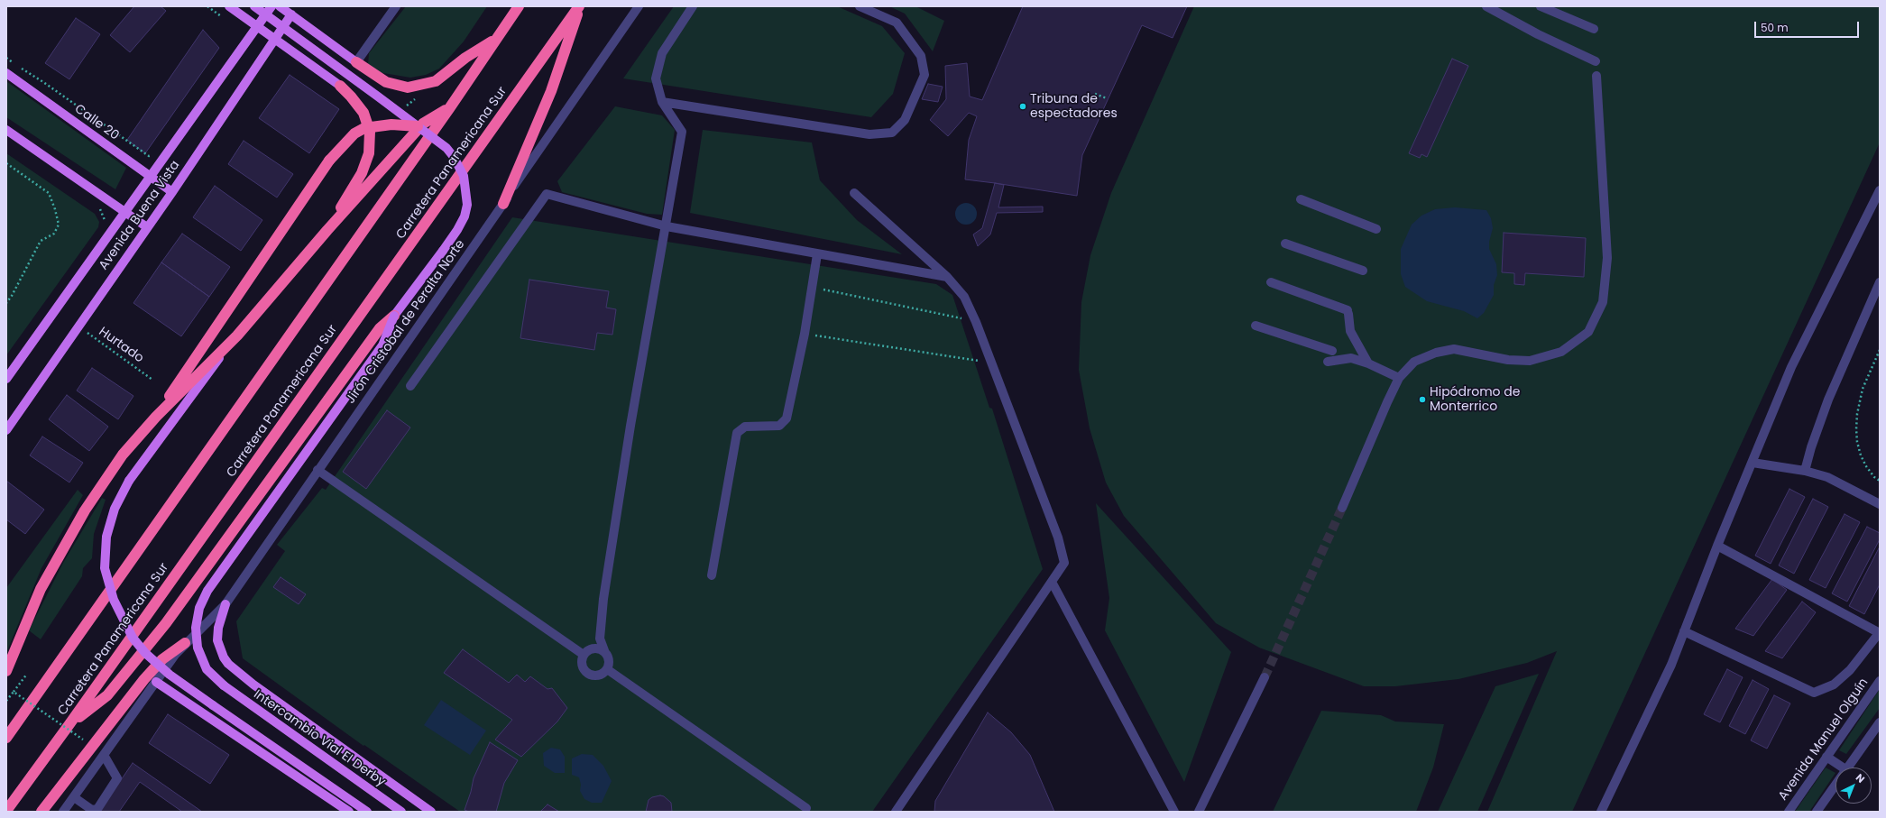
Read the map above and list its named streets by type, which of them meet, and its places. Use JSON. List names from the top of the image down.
{
  "streets": {
    "highway": ["Carretera Panamericana Sur"],
    "main road": ["Calle 20", "Avenida Buena Vista", "Intercambio Vial El Derby"],
    "street": ["Jirón Cristobal de Peralta Norte", "Avenida Manuel Olguín"],
    "path": ["Hurtado"]
  },
  "crossings": [
    ["Calle 20", "Avenida Buena Vista"],
    ["Avenida Buena Vista", "Hurtado"]
  ],
  "places": ["Tribuna de espectadores", "Hipódromo de Monterrico"],
  "scale_bar": "50 m",
  "north": "top right"
}
